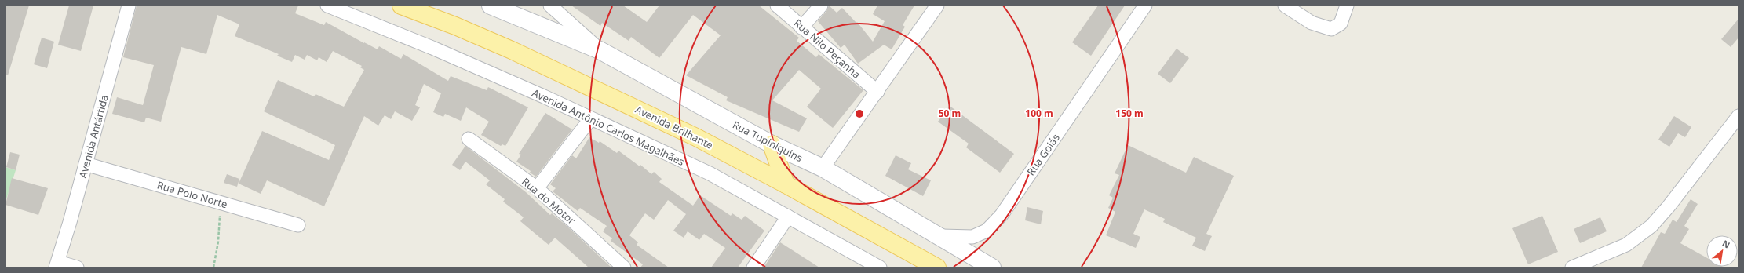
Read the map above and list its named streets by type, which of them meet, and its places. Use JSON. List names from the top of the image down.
{
  "streets": {
    "main road": ["Avenida Brilhante"],
    "street": [
      "Rua Nilo Peçanha",
      "Avenida Antônio Carlos Magalhães",
      "Avenida Antártida",
      "Rua Tupiniquins",
      "Rua Goiás",
      "Rua Polo Norte",
      "Rua do Motor"
    ]
  },
  "crossings": [
    ["Avenida Antártida", "Rua Polo Norte"],
    ["Rua Tupiniquins", "Rua Goiás"]
  ],
  "north": "top right",
  "rings": ["50 m", "100 m", "150 m"]
}
